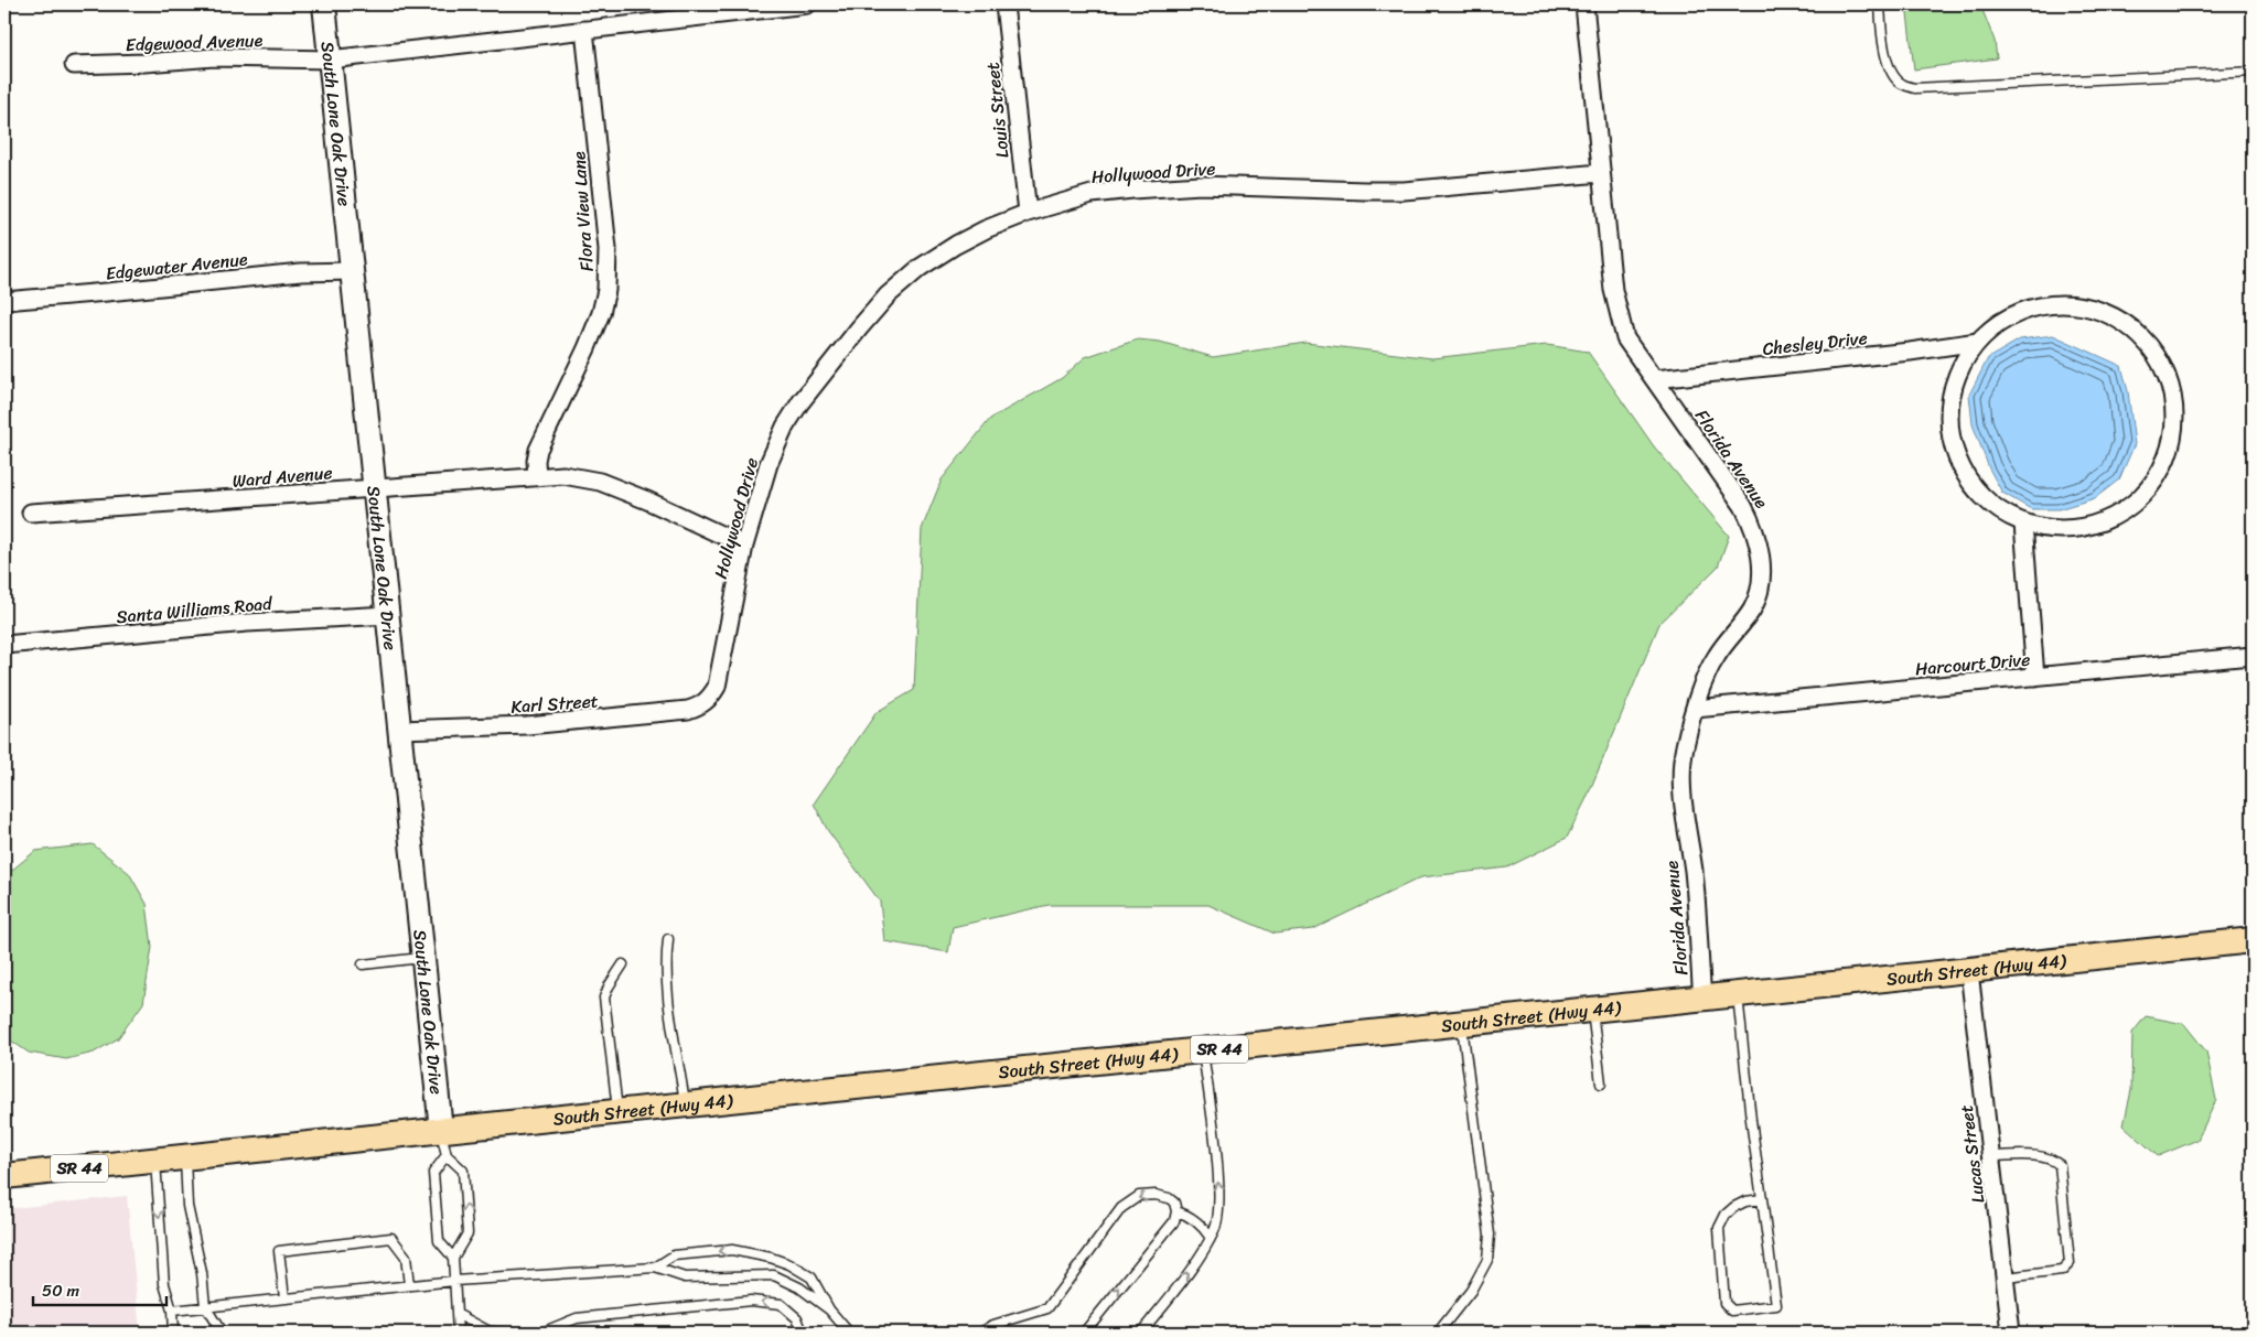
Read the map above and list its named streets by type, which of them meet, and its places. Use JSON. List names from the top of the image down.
{
  "streets": {
    "main road": ["South Street (Hwy 44)", "SR 44"],
    "street": [
      "Edgewood Avenue",
      "Louis Street",
      "South Lone Oak Drive",
      "Hollywood Drive",
      "Flora View Lane",
      "Edgewater Avenue",
      "Chesley Drive",
      "Florida Avenue",
      "Ward Avenue",
      "Santa Williams Road",
      "Harcourt Drive",
      "Karl Street",
      "Lucas Street"
    ]
  },
  "crossings": [
    ["Edgewood Avenue", "South Lone Oak Drive"],
    ["Edgewood Avenue", "Flora View Lane"],
    ["Louis Street", "Hollywood Drive"],
    ["South Lone Oak Drive", "Edgewater Avenue"],
    ["South Lone Oak Drive", "Ward Avenue"],
    ["South Lone Oak Drive", "Santa Williams Road"],
    ["South Lone Oak Drive", "Karl Street"],
    ["South Lone Oak Drive", "South Street (Hwy 44)"],
    ["Hollywood Drive", "Florida Avenue"],
    ["Hollywood Drive", "Ward Avenue"],
    ["Hollywood Drive", "Karl Street"],
    ["Flora View Lane", "Ward Avenue"],
    ["Chesley Drive", "Florida Avenue"],
    ["Florida Avenue", "Harcourt Drive"],
    ["Florida Avenue", "South Street (Hwy 44)"],
    ["South Street (Hwy 44)", "SR 44"],
    ["South Street (Hwy 44)", "Lucas Street"]
  ],
  "scale_bar": "50 m"
}
